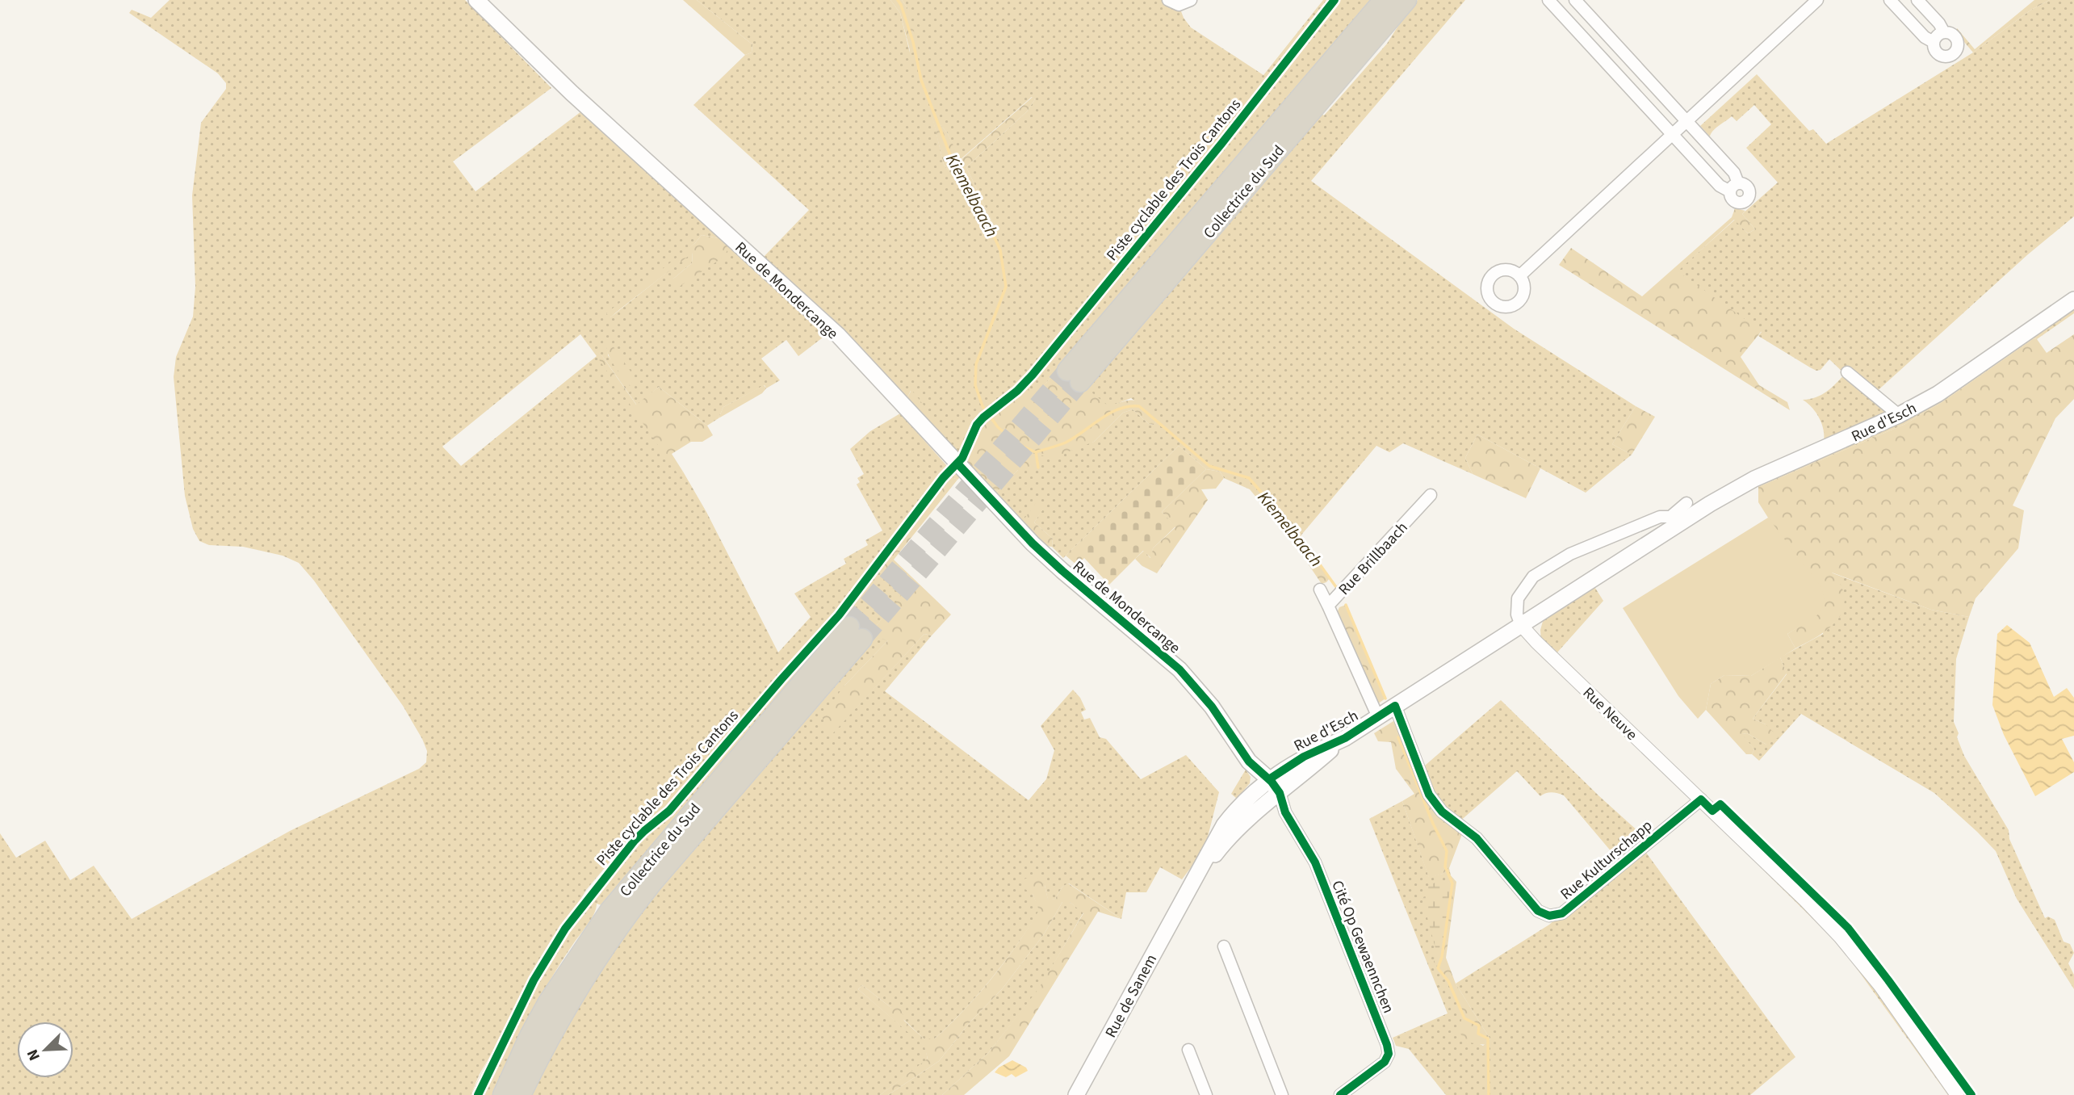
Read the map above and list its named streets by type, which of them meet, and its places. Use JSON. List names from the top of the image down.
{
  "streets": {
    "highway": ["Collectrice du Sud"],
    "main road": ["Rue de Mondercange", "Rue d'Esch", "Rue de Sanem"],
    "street": [
      "Rue Brillbaach",
      "Rue Neuve",
      "Rue Kulturschapp",
      "Cité Op Gewaennchen"
    ],
    "cycle path": ["Piste cyclable des Trois Cantons"]
  },
  "crossings": [
    ["Rue de Mondercange", "Rue d'Esch"],
    ["Rue de Mondercange", "Cité Op Gewaennchen"],
    ["Rue de Mondercange", "Rue de Sanem"],
    ["Rue d'Esch", "Rue Brillbaach"],
    ["Rue d'Esch", "Rue Neuve"],
    ["Rue d'Esch", "Rue Kulturschapp"],
    ["Rue d'Esch", "Cité Op Gewaennchen"],
    ["Rue d'Esch", "Rue de Sanem"],
    ["Rue Neuve", "Rue Kulturschapp"],
    ["Cité Op Gewaennchen", "Rue de Sanem"]
  ],
  "water": ["Kiemelbaach"],
  "north": "bottom left"
}
